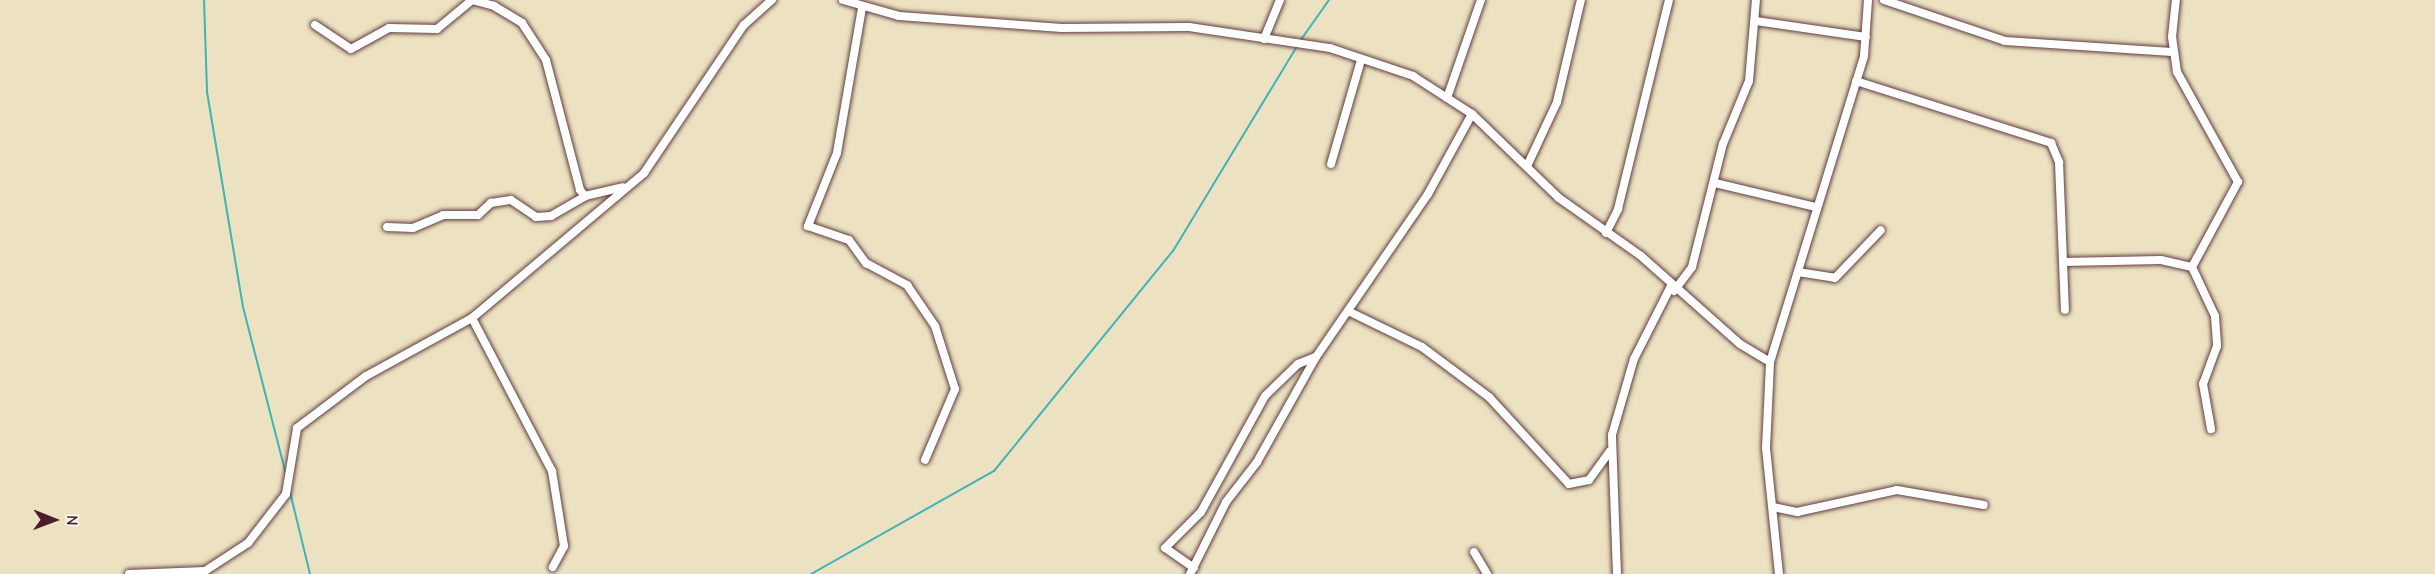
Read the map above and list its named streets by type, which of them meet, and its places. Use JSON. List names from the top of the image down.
{
  "north": "right"
}
